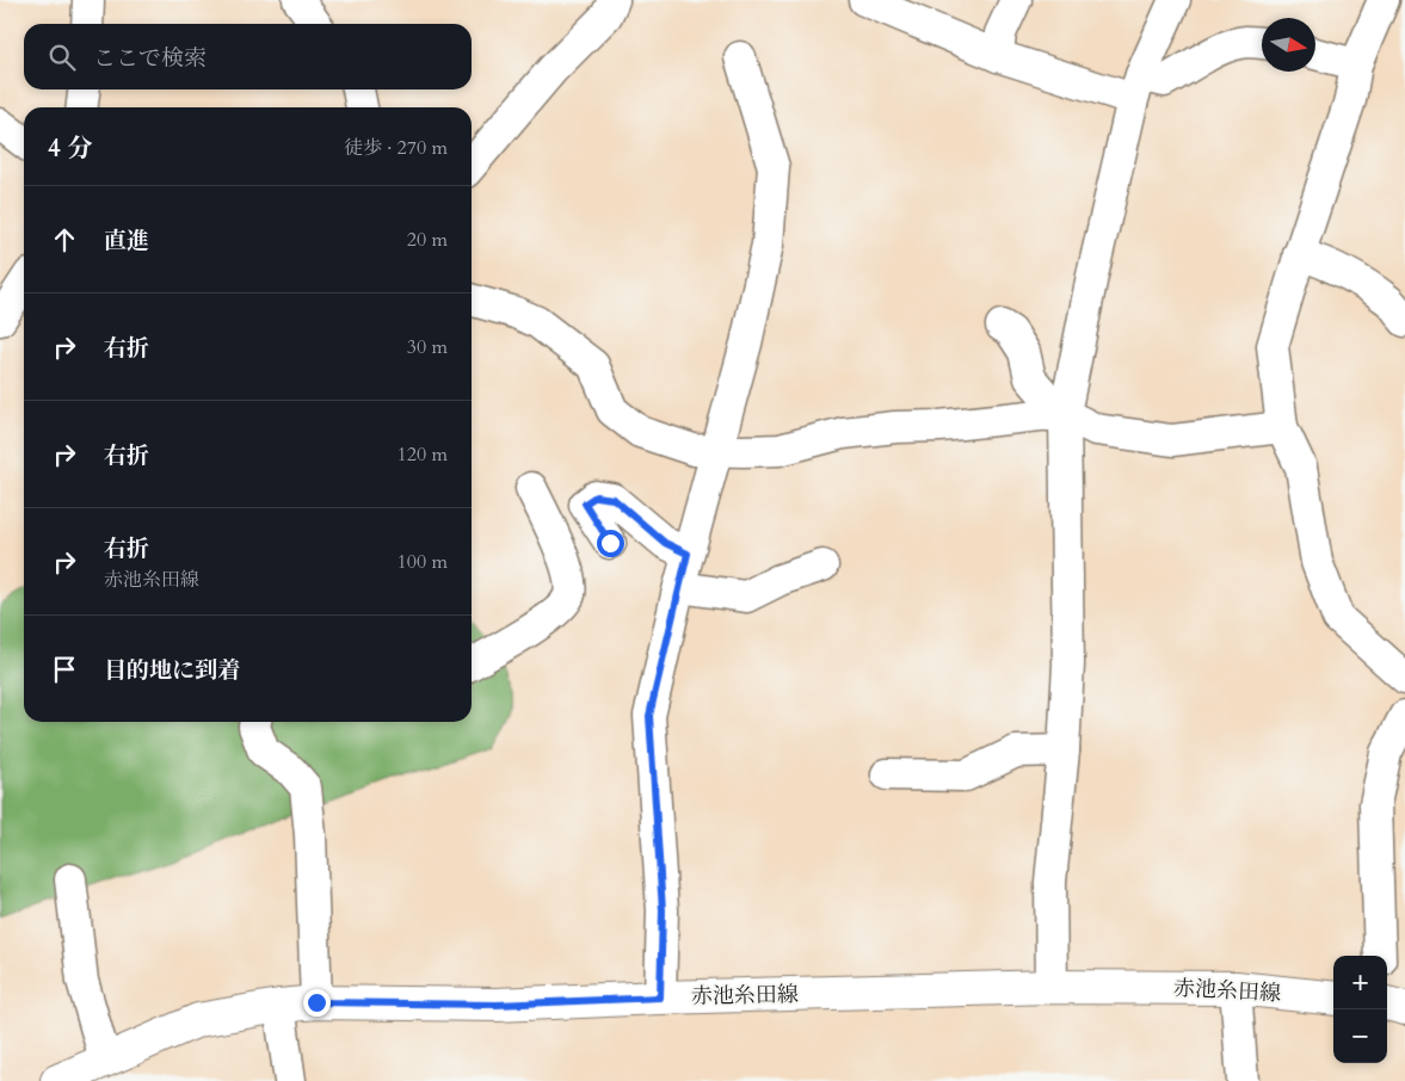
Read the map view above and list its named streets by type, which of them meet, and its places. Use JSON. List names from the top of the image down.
{
  "streets": {
    "main road": ["赤池糸田線"]
  },
  "north": "right",
  "page": {
    "search": "ここで検索",
    "heading": ["4 分", "徒歩 · 270 m"],
    "list": [
      ["直進", "20 m"],
      ["右折", "30 m"],
      ["右折", "120 m"],
      ["右折", "赤池糸田線", "100 m"],
      "目的地に到着"
    ],
    "map_buttons": ["+", "−"]
  }
}
